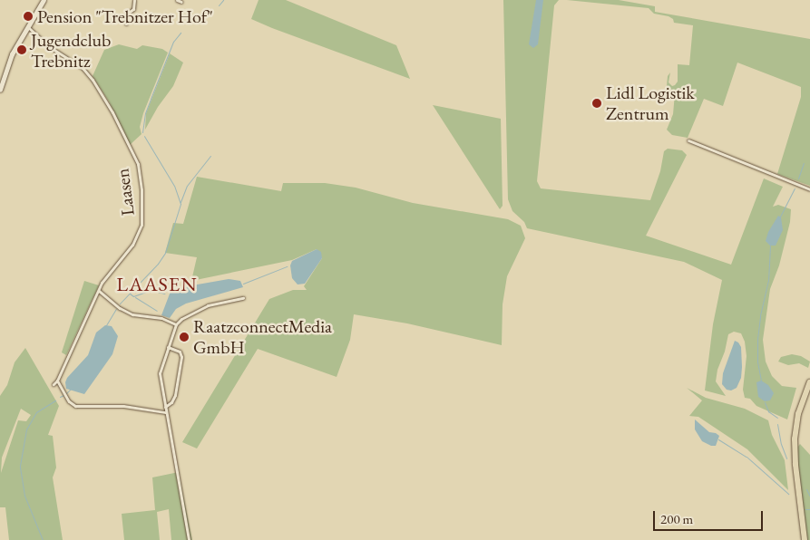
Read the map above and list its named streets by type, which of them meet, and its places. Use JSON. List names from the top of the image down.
{
  "streets": {
    "street": ["Laasen"]
  },
  "districts": ["LAASEN"],
  "places": [
    "Pension \"Trebnitzer Hof\"",
    "Jugendclub Trebnitz",
    "Lidl Logistik Zentrum",
    "RaatzconnectMedia GmbH"
  ],
  "scale_bar": "200 m"
}
